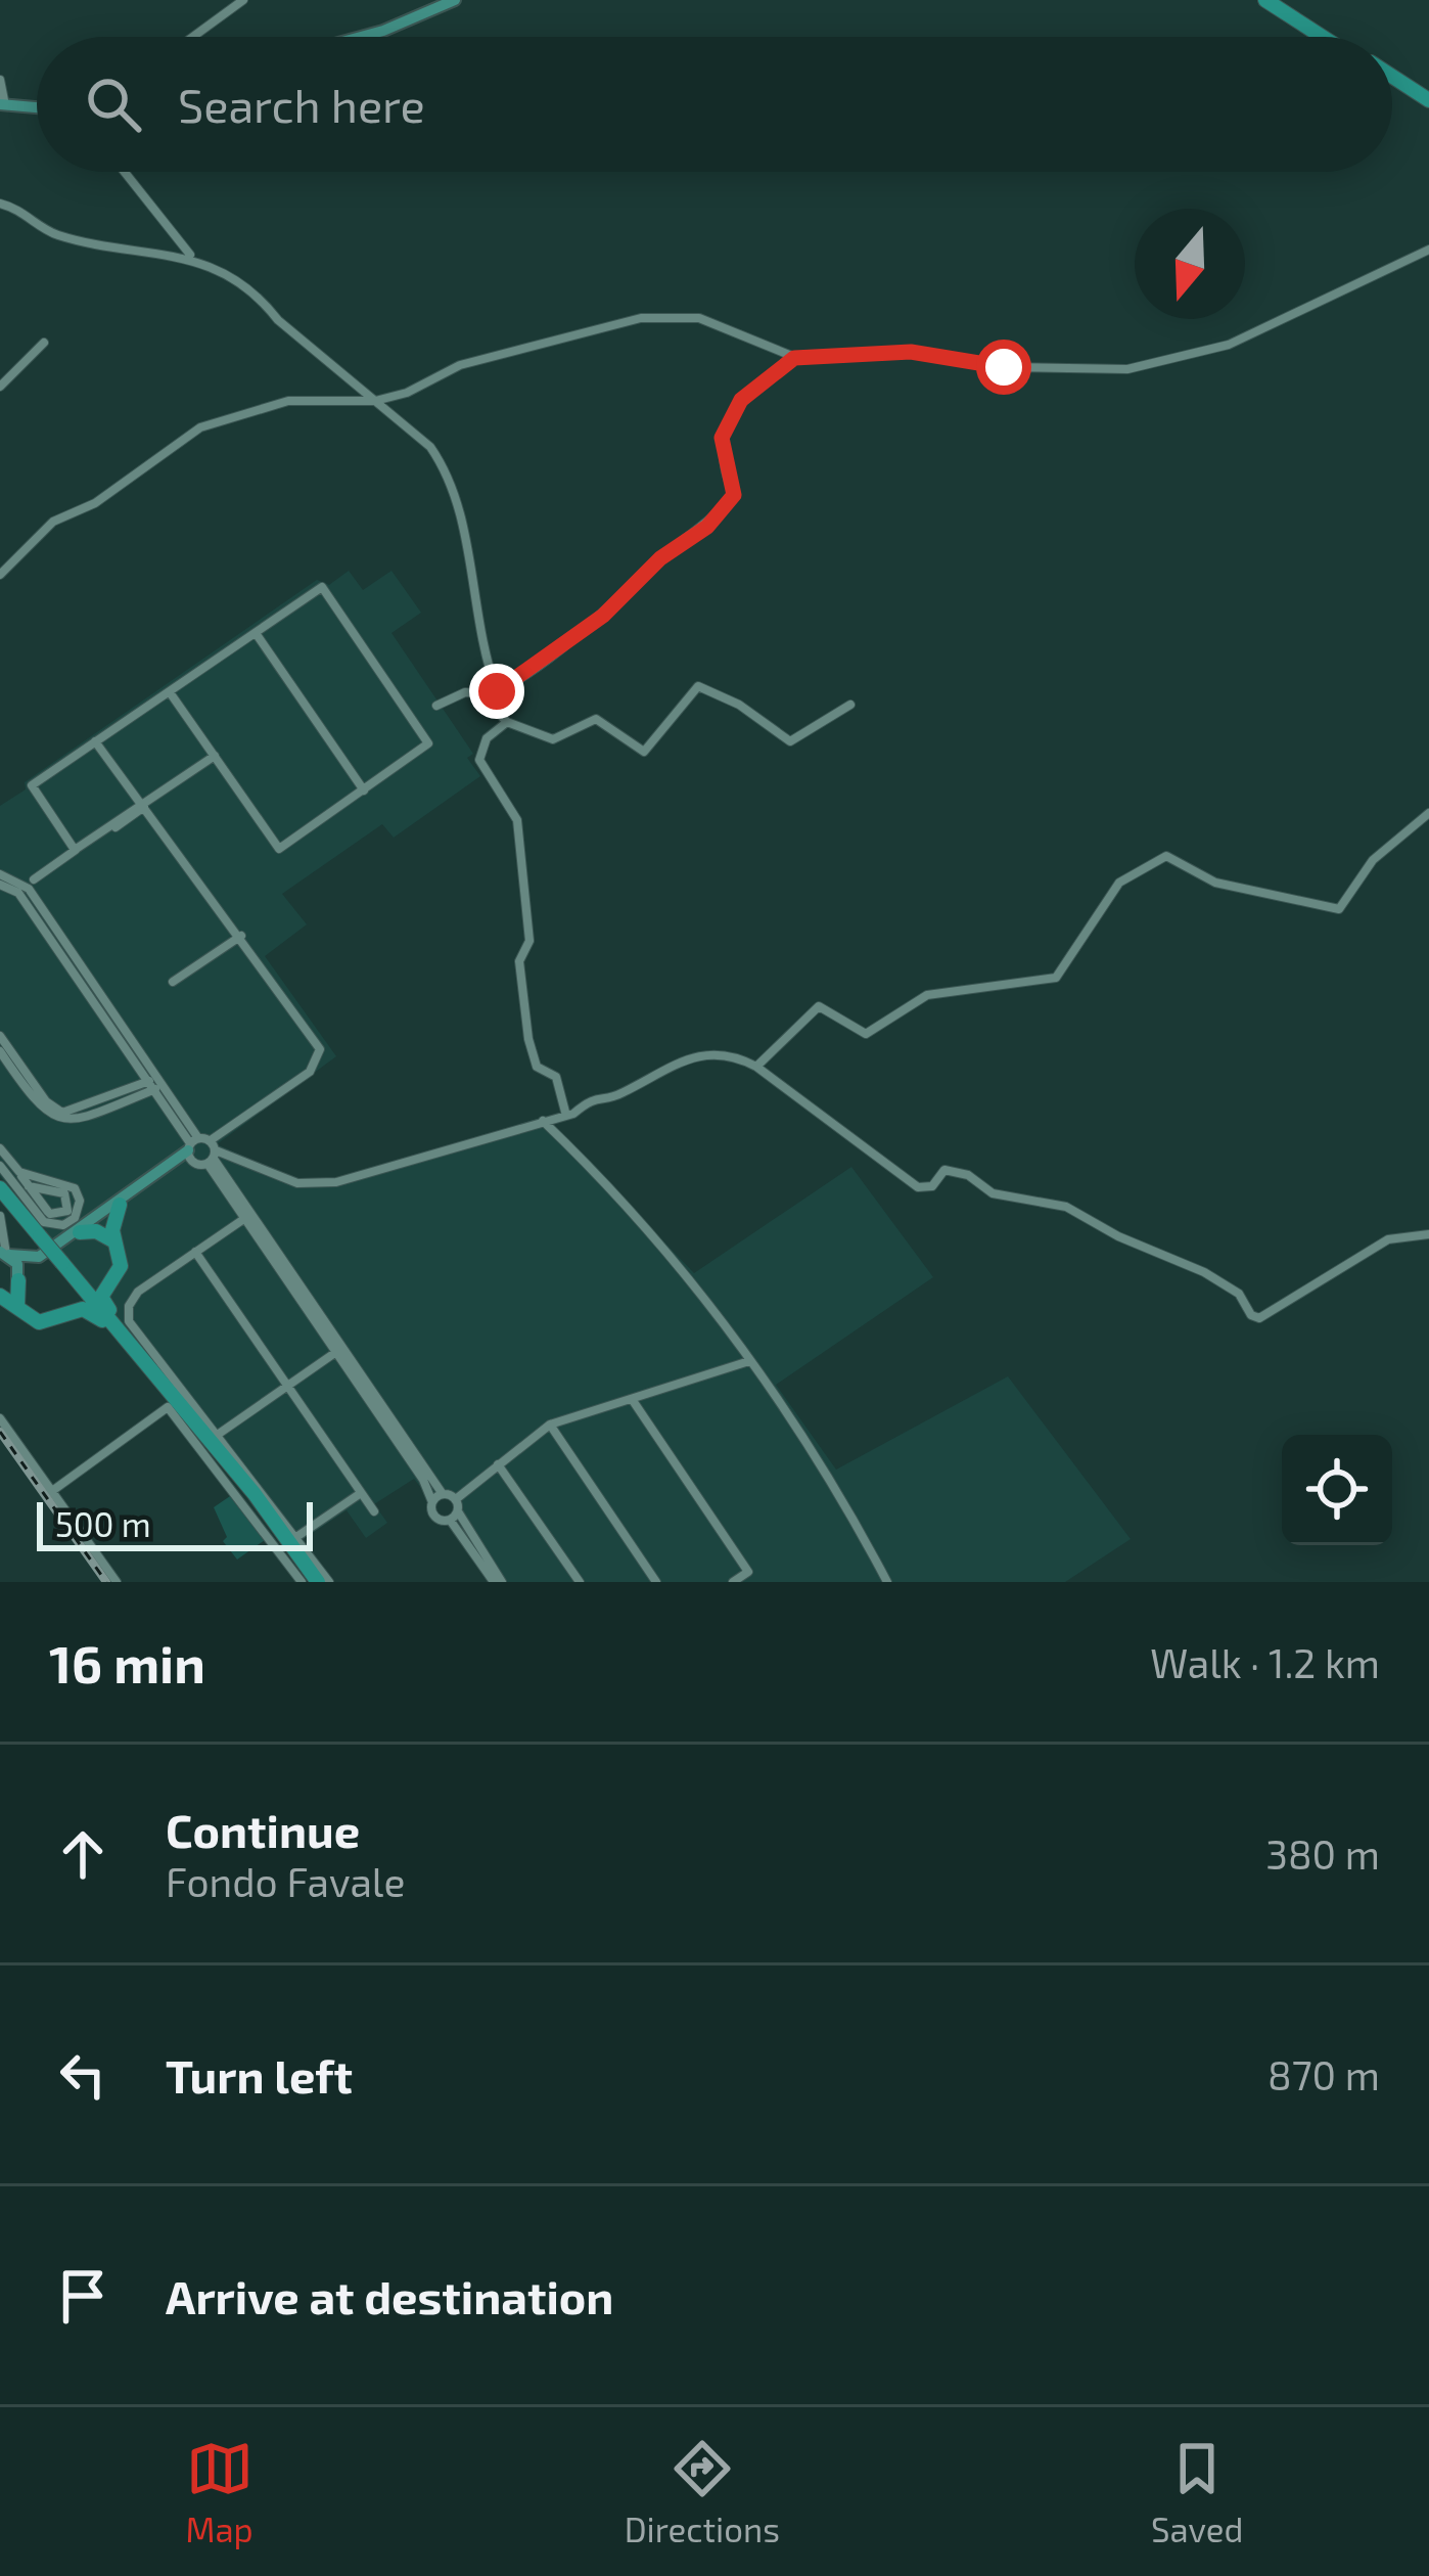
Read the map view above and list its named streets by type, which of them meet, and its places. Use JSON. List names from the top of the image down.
{
  "scale_bar": "500 m",
  "north": "bottom",
  "page": {
    "search": "Search here",
    "scale": "500 m",
    "heading": ["16 min", "Walk · 1.2 km"],
    "list": [
      ["Continue", "Fondo Favale", "380 m"],
      ["Turn left", "870 m"],
      "Arrive at destination"
    ],
    "nav": ["Map", "Directions", "Saved"]
  }
}
